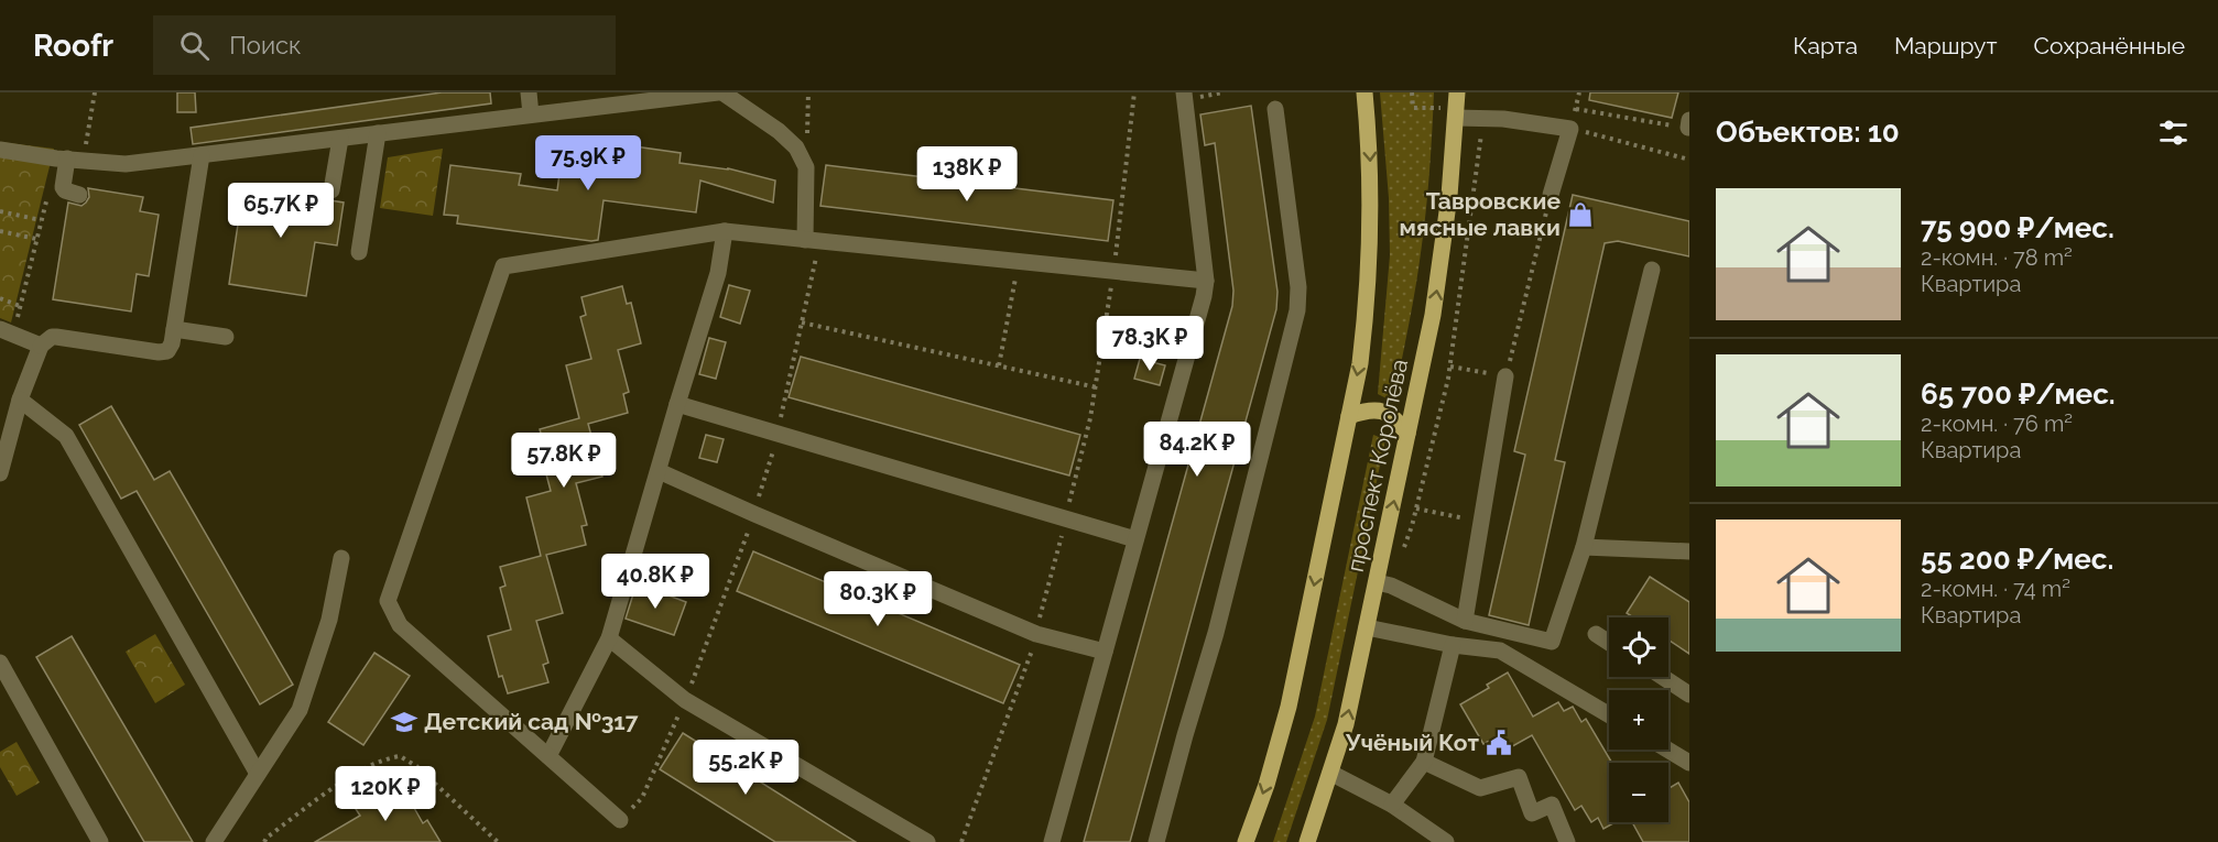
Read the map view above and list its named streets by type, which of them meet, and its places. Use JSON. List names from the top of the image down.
{
  "streets": {
    "main road": ["проспект Королёва"]
  },
  "places": {
    "shop": ["Тавровские мясные лавки"],
    "school or university": ["Детский сад №317"],
    "public building": ["Учёный Кот"]
  },
  "page": {
    "header": "Roofr",
    "search": "Поиск",
    "nav": ["Карта", "Маршрут", "Сохранённые"],
    "heading": "Объектов: 10",
    "price": [
      "75.9K ₽",
      "138K ₽",
      "65.7K ₽",
      "78.3K ₽",
      "84.2K ₽",
      "57.8K ₽",
      "40.8K ₽",
      "80.3K ₽",
      "55.2K ₽",
      "120K ₽"
    ],
    "list": [
      {
        "name": "75 900 ₽/мес.",
        "note": "2-комн. · 78 m² · Квартира"
      },
      {
        "name": "65 700 ₽/мес.",
        "note": "2-комн. · 76 m² · Квартира"
      },
      {
        "name": "55 200 ₽/мес.",
        "note": "2-комн. · 74 m² · Квартира"
      }
    ],
    "map_buttons": ["+", "−"]
  }
}
